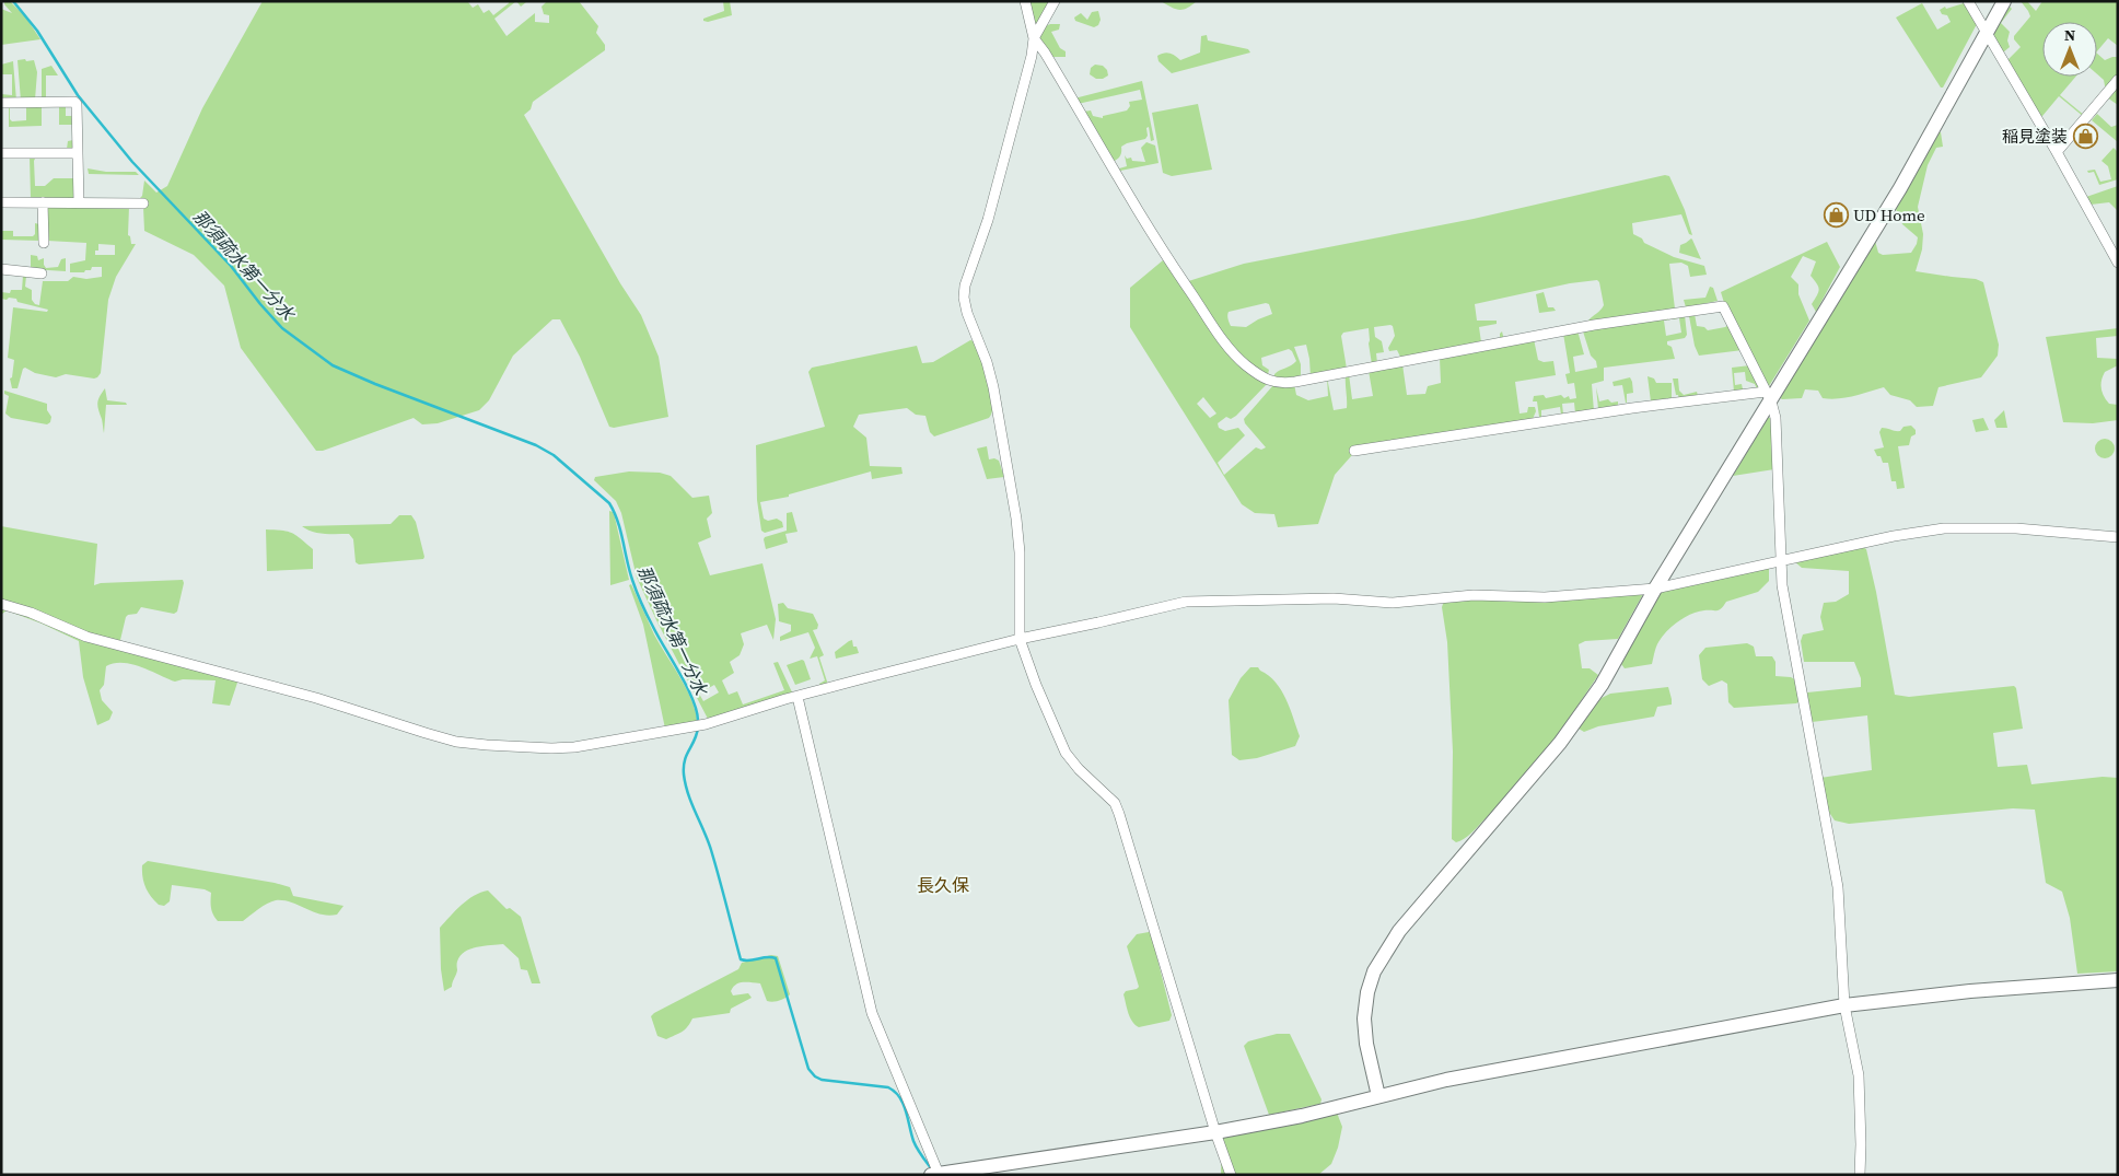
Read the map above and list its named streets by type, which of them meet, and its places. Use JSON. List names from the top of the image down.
{
  "districts": ["長久保"],
  "water": ["那須疏水第一分水"],
  "places": {
    "shop": ["稲見塗装", "UD Home"]
  },
  "north": "top"
}
